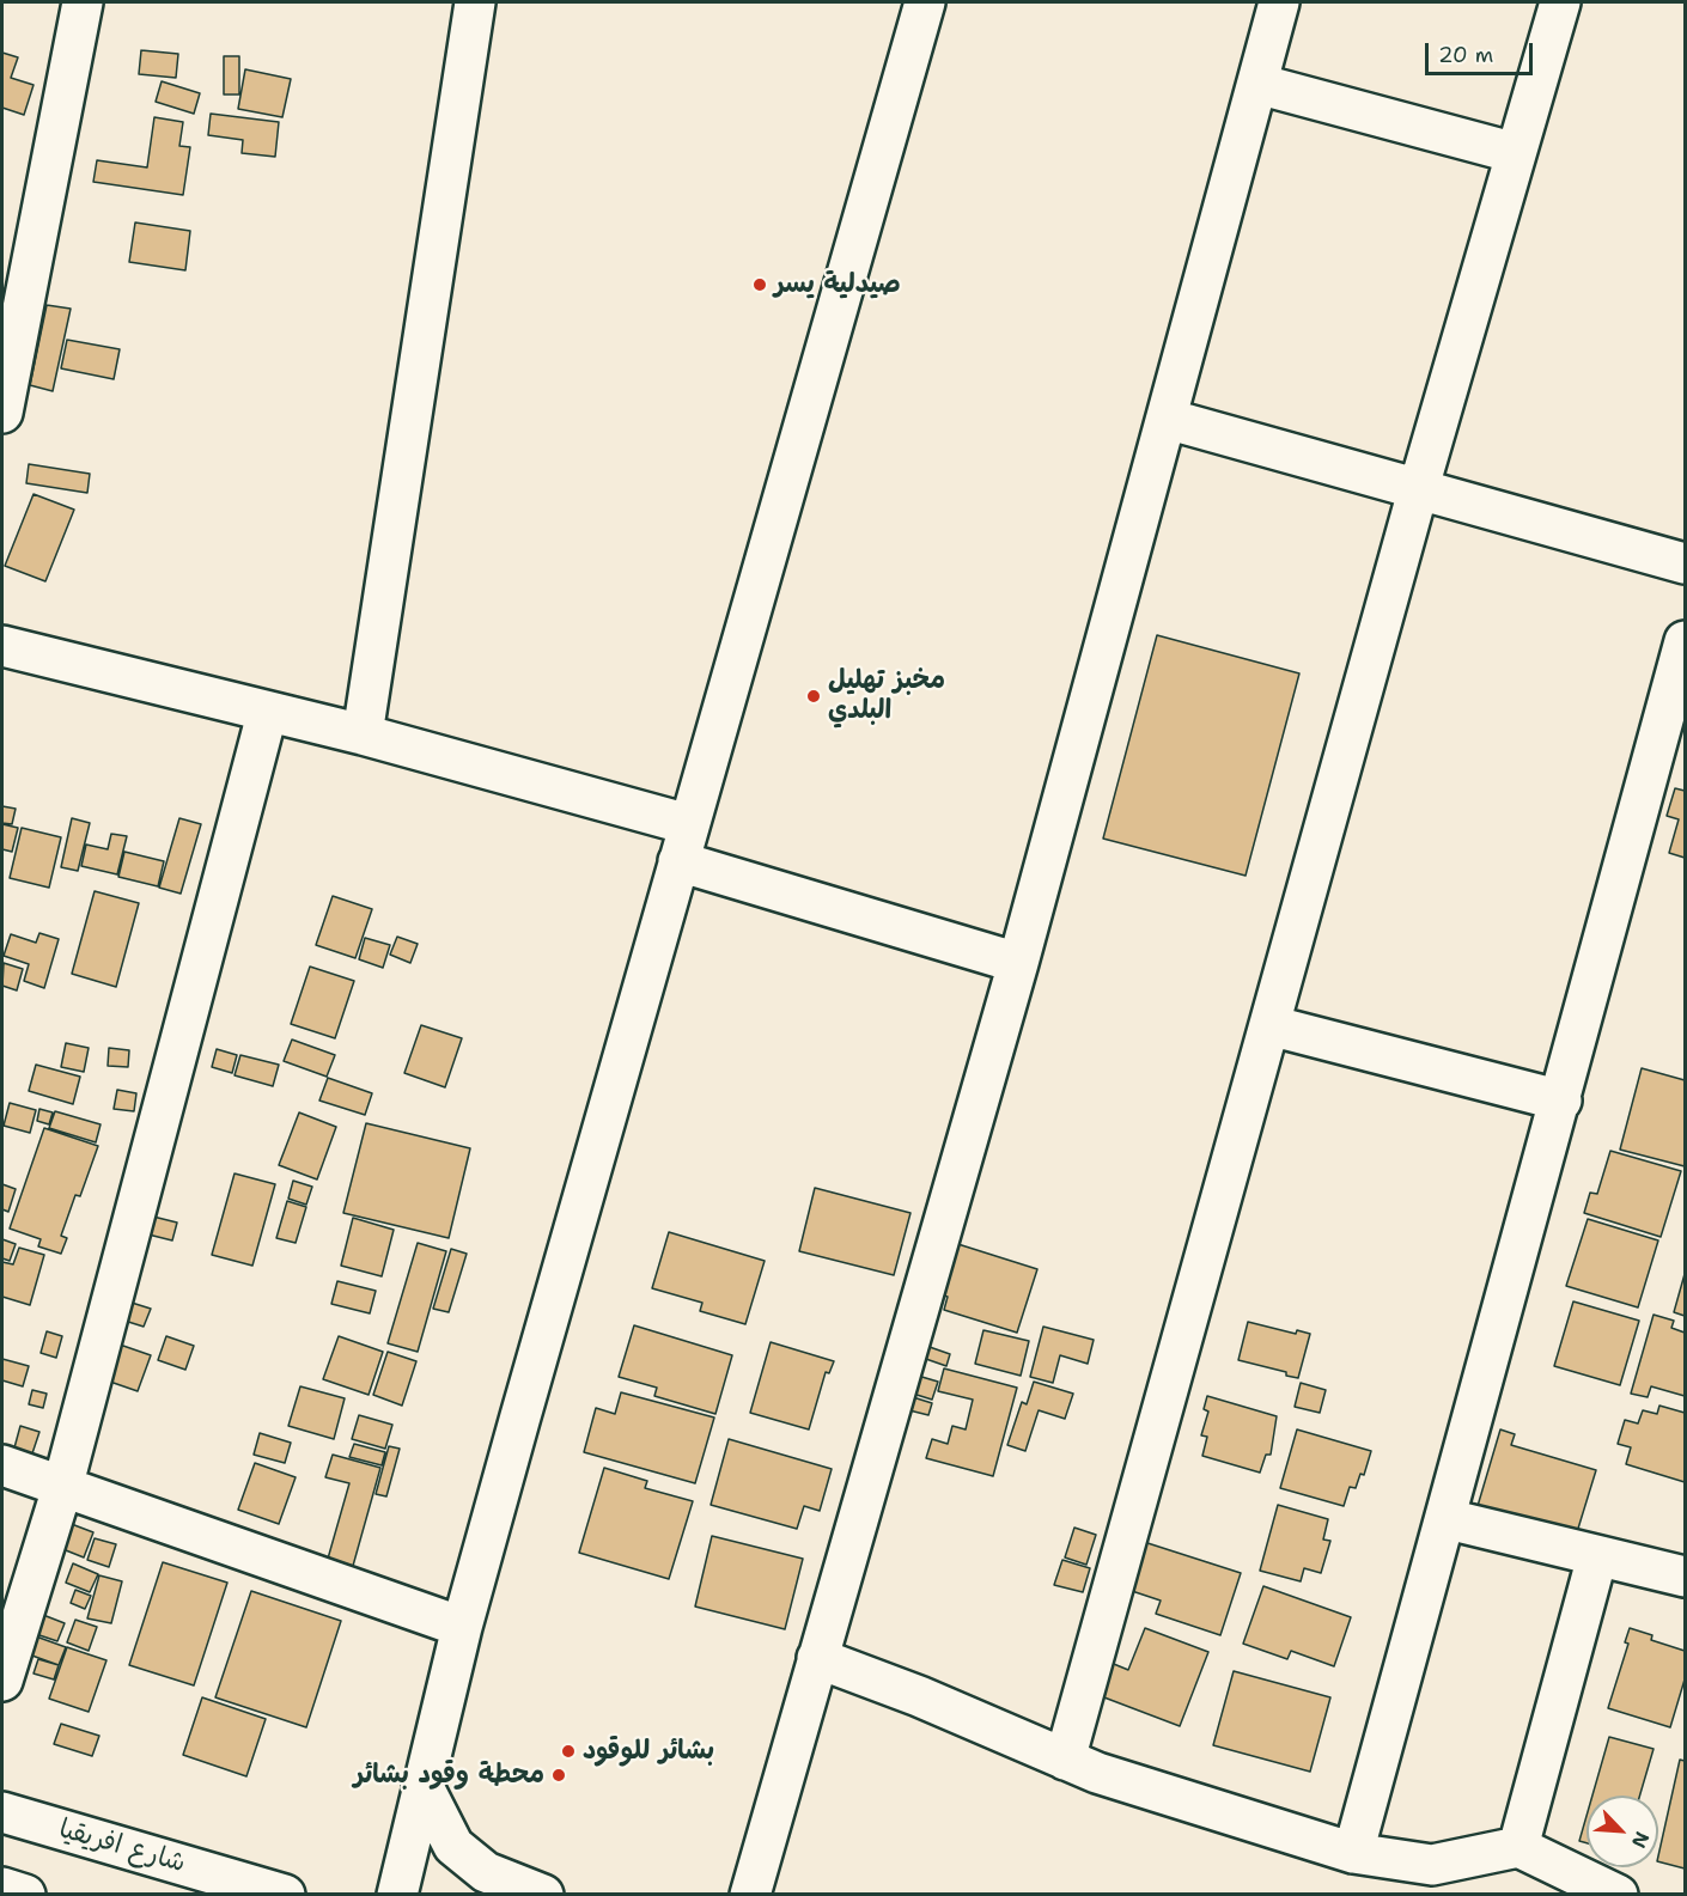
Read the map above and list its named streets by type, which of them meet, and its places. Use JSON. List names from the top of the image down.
{
  "streets": {
    "street": ["شارع افريقيا"]
  },
  "places": [
    "صيدلية يسر",
    "مخبز تهليل البلدي",
    "بشائر للوقود",
    "محطة وقود بشائر"
  ],
  "scale_bar": "20 m",
  "north": "bottom right"
}
